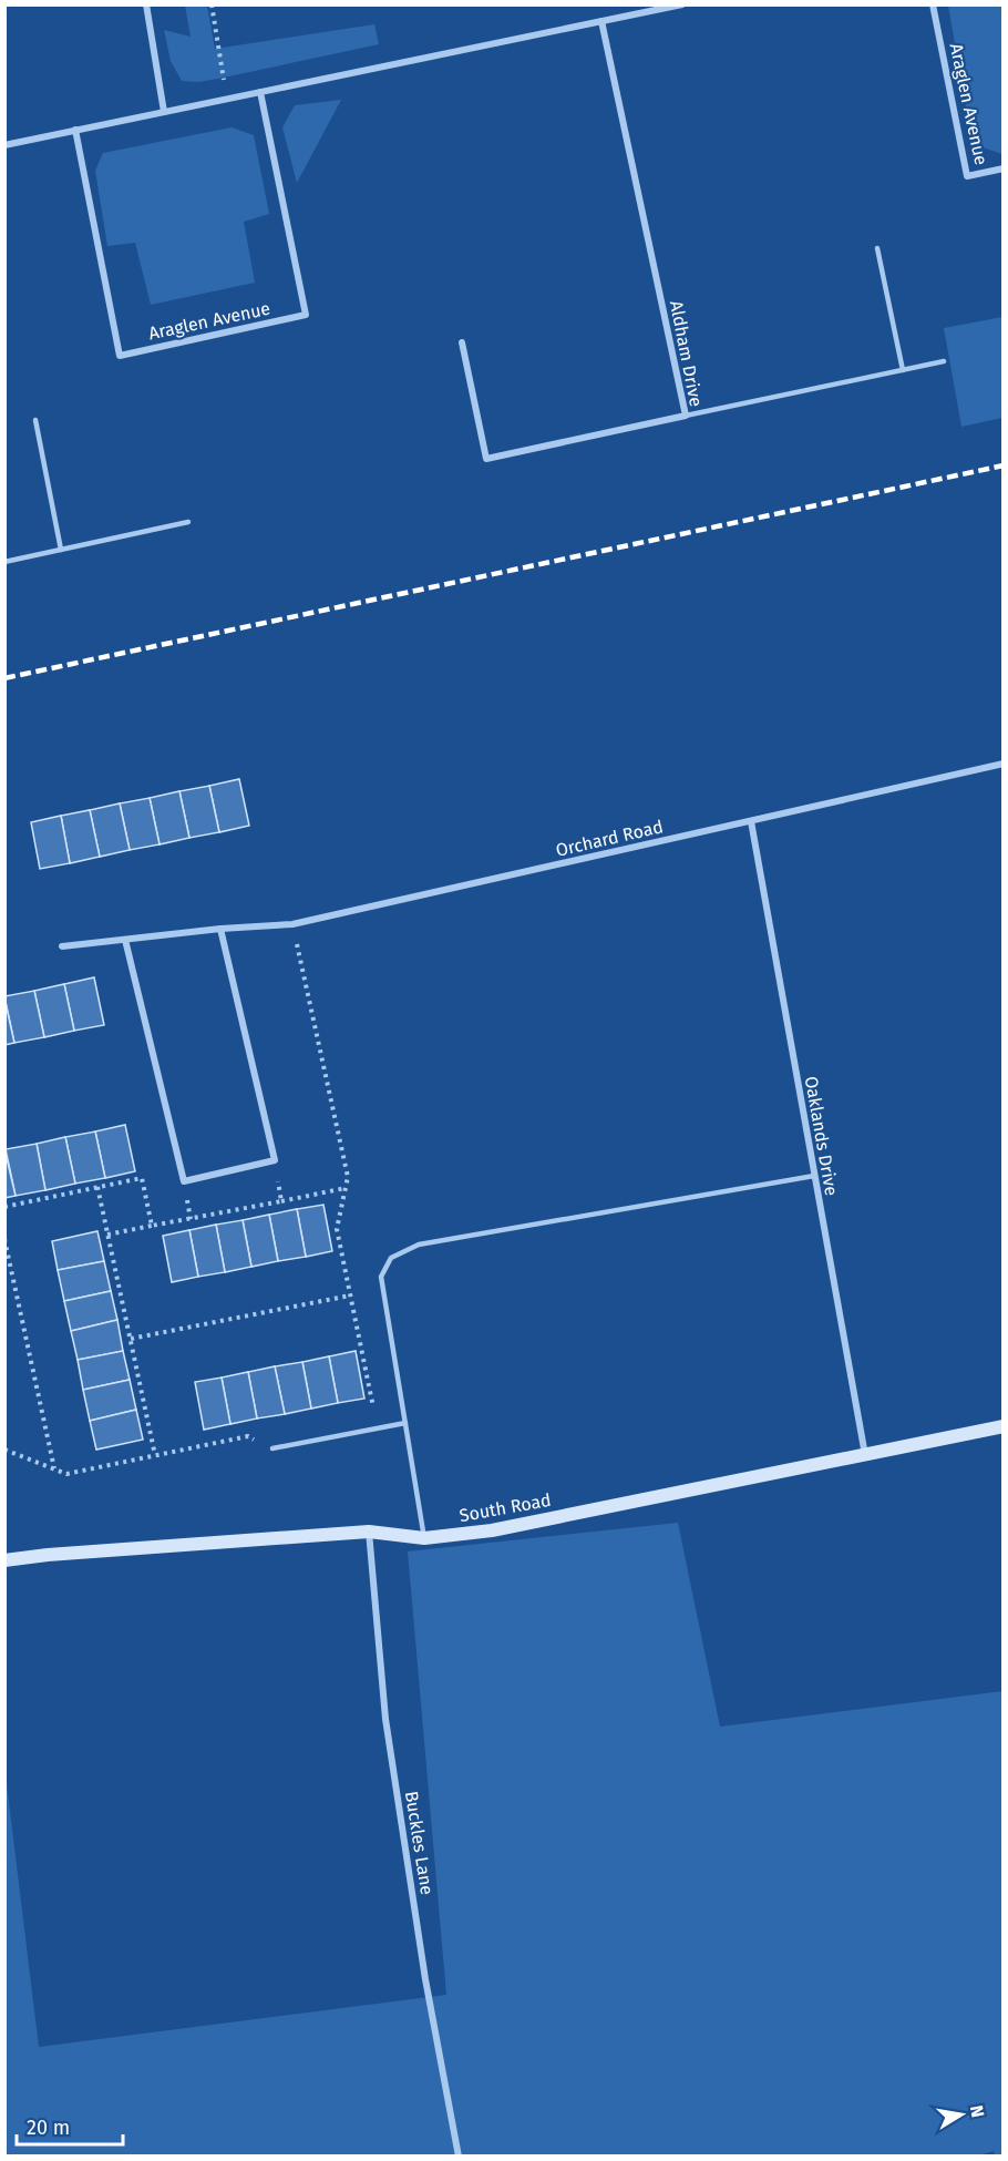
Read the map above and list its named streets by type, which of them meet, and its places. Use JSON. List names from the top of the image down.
{
  "streets": {
    "main road": ["South Road"],
    "street": [
      "Araglen Avenue",
      "Aldham Drive",
      "Orchard Road",
      "Oaklands Drive",
      "Buckles Lane"
    ]
  },
  "crossings": [
    ["Orchard Road", "Oaklands Drive"],
    ["Oaklands Drive", "South Road"],
    ["South Road", "Buckles Lane"]
  ],
  "scale_bar": "20 m",
  "north": "right"
}
